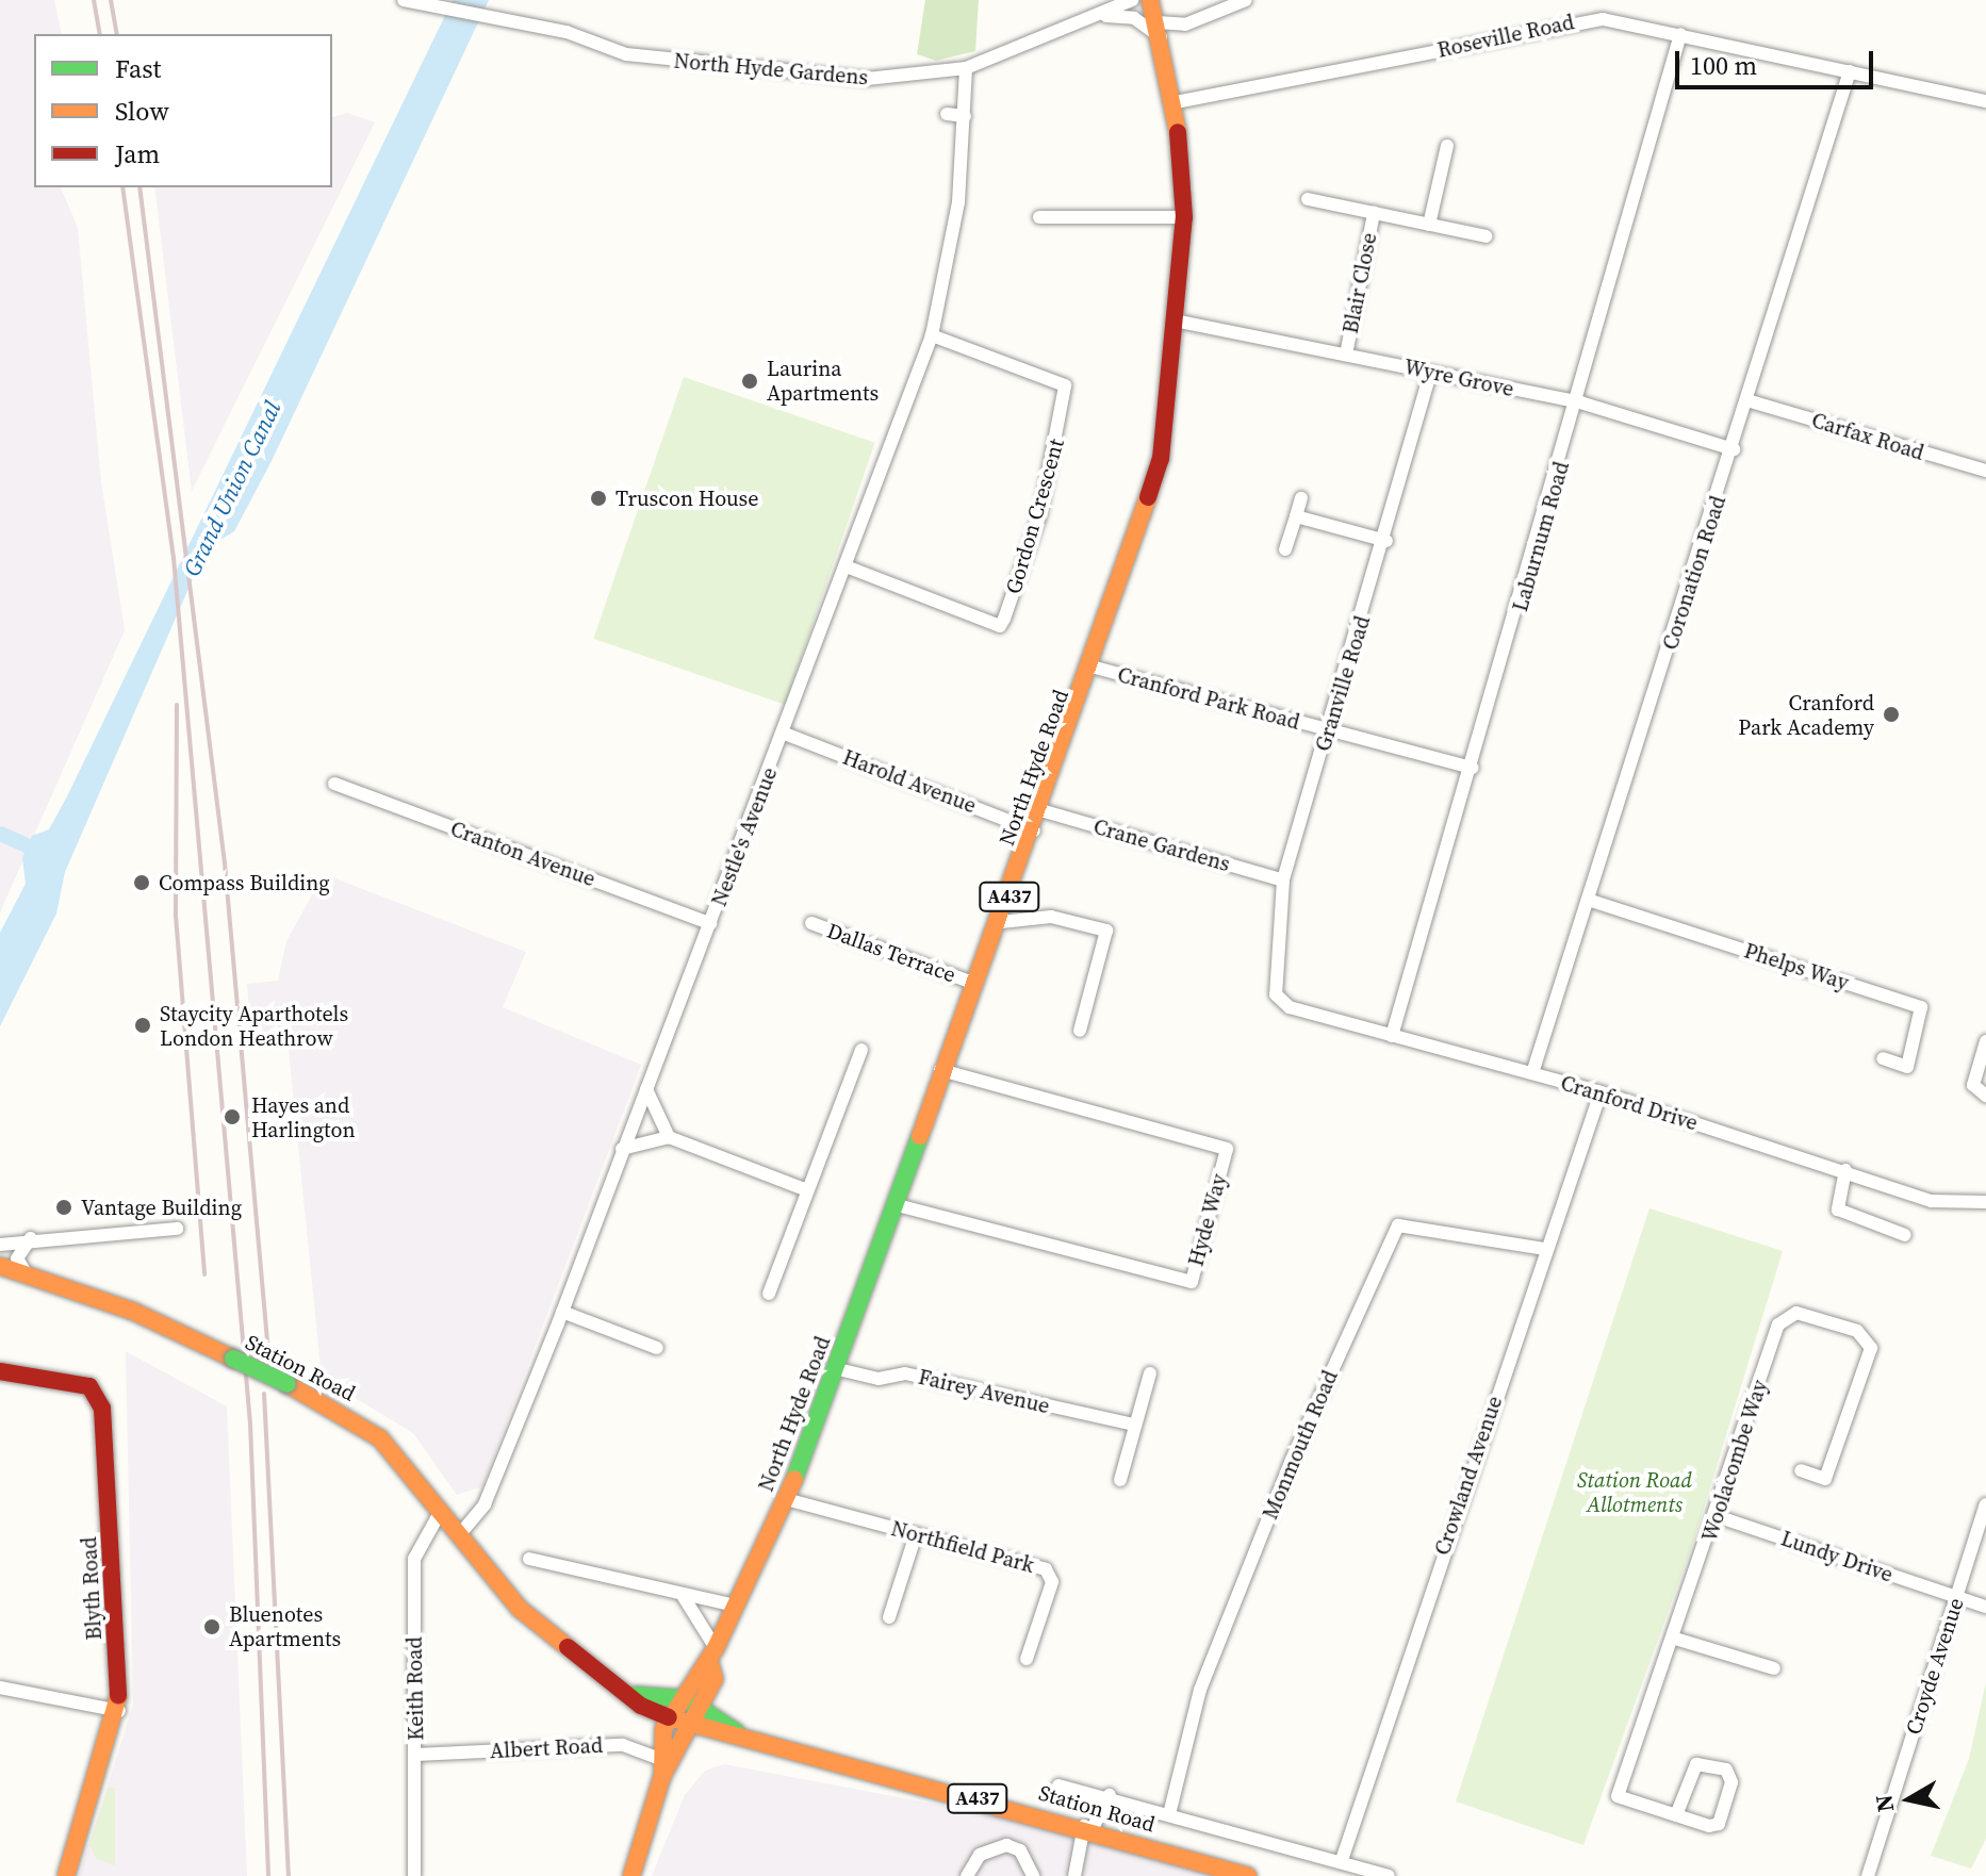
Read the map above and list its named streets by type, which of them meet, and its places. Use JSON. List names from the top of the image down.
{
  "streets": {
    "main road": [
      "North Hyde Road",
      "A437",
      "Station Road",
      "Blyth Road"
    ],
    "street": [
      "Roseville Road",
      "North Hyde Gardens",
      "Blair Close",
      "Wyre Grove",
      "Carfax Road",
      "Gordon Crescent",
      "Laburnum Road",
      "Coronation Road",
      "Granville Road",
      "Cranford Park Road",
      "Harold Avenue",
      "Nestle's Avenue",
      "Crane Gardens",
      "Cranton Avenue",
      "Dallas Terrace",
      "Phelps Way",
      "Cranford Drive",
      "Hyde Way",
      "Fairey Avenue",
      "Monmouth Road",
      "Woolacombe Way",
      "Crowland Avenue",
      "Northfield Park",
      "Lundy Drive",
      "Croyde Avenue",
      "Keith Road",
      "Albert Road"
    ]
  },
  "crossings": [
    ["Roseville Road", "Laburnum Road"],
    ["Roseville Road", "Coronation Road"],
    ["Roseville Road", "North Hyde Road"],
    ["North Hyde Gardens", "Nestle's Avenue"],
    ["Blair Close", "Wyre Grove"],
    ["Wyre Grove", "Laburnum Road"],
    ["Wyre Grove", "Coronation Road"],
    ["Wyre Grove", "Granville Road"],
    ["Wyre Grove", "North Hyde Road"],
    ["Carfax Road", "Coronation Road"],
    ["Gordon Crescent", "Nestle's Avenue"],
    ["Laburnum Road", "Cranford Park Road"],
    ["Laburnum Road", "Cranford Drive"],
    ["Coronation Road", "Phelps Way"],
    ["Coronation Road", "Cranford Drive"],
    ["Granville Road", "Cranford Park Road"],
    ["Granville Road", "Crane Gardens"],
    ["Granville Road", "Cranford Drive"],
    ["Cranford Park Road", "North Hyde Road"],
    ["North Hyde Road", "Harold Avenue"],
    ["North Hyde Road", "Crane Gardens"],
    ["North Hyde Road", "Dallas Terrace"],
    ["North Hyde Road", "Hyde Way"],
    ["North Hyde Road", "Station Road"],
    ["North Hyde Road", "Fairey Avenue"],
    ["North Hyde Road", "Northfield Park"],
    ["North Hyde Road", "Albert Road"],
    ["Harold Avenue", "Nestle's Avenue"],
    ["Nestle's Avenue", "Cranton Avenue"],
    ["Nestle's Avenue", "Station Road"],
    ["Cranford Drive", "Crowland Avenue"],
    ["Station Road", "Keith Road"],
    ["Monmouth Road", "Crowland Avenue"],
    ["Woolacombe Way", "Lundy Drive"],
    ["Lundy Drive", "Croyde Avenue"],
    ["Keith Road", "Albert Road"]
  ],
  "water": ["Grand Union Canal"],
  "parks": ["Station Road Allotments"],
  "places": [
    "Laurina Apartments",
    "Truscon House",
    "Cranford Park Academy",
    "Compass Building",
    "Staycity Aparthotels London Heathrow",
    "Hayes and Harlington",
    "Vantage Building",
    "Bluenotes Apartments"
  ],
  "legend": ["Fast", "Slow", "Jam"],
  "scale_bar": "100 m",
  "north": "left"
}
